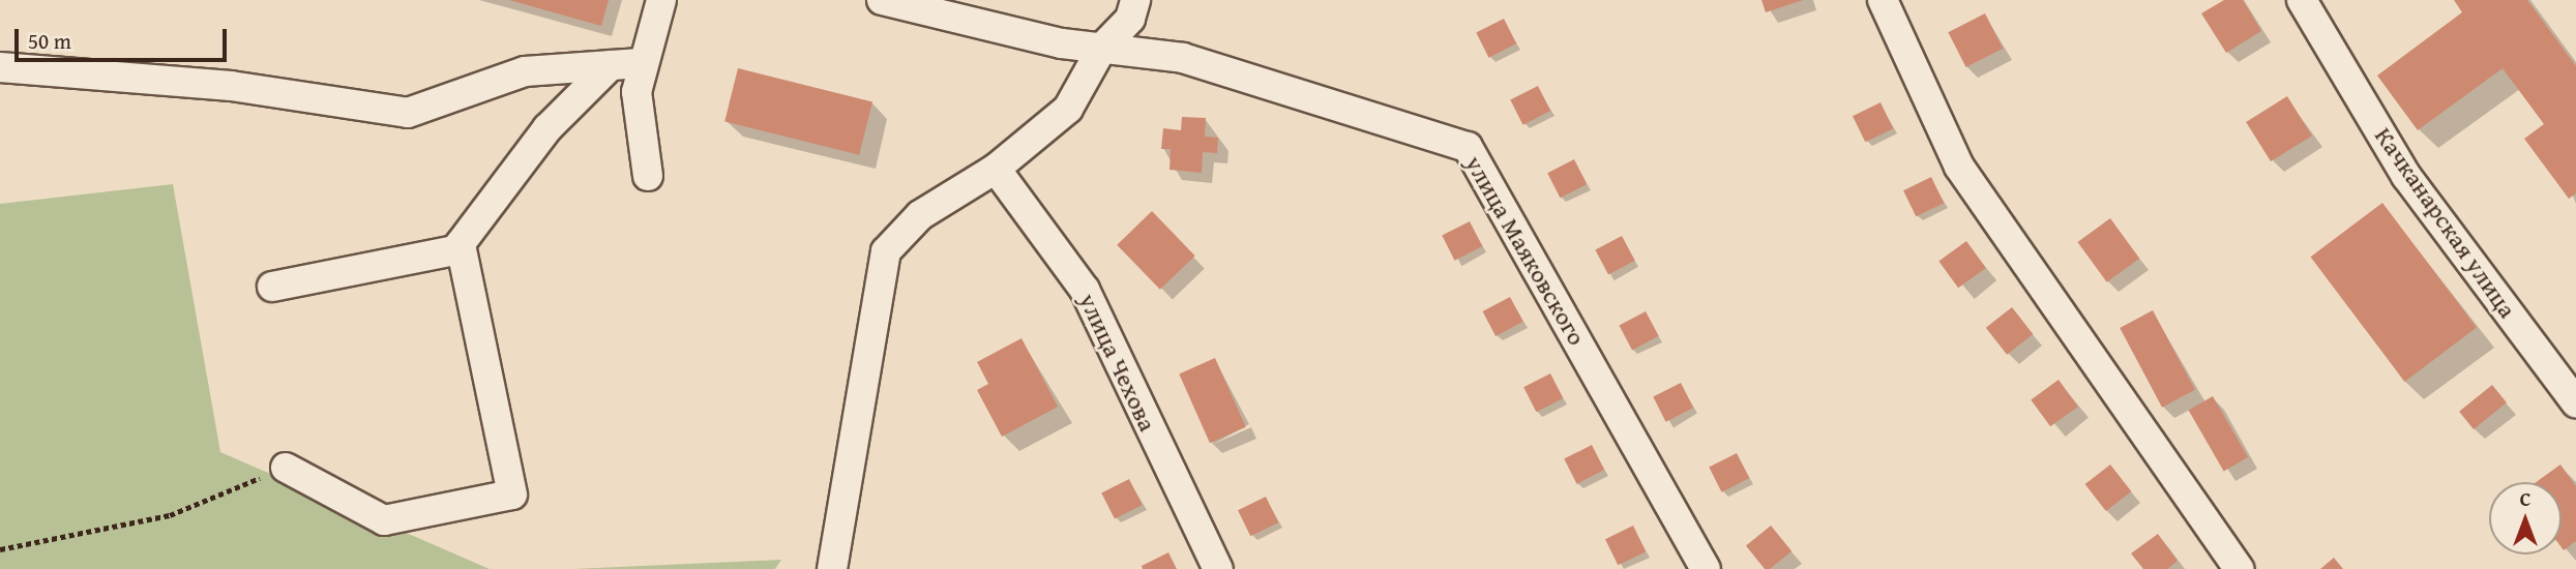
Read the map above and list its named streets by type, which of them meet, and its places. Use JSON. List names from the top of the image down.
{
  "streets": {
    "street": ["Качканарская улица", "улица Маяковского", "улица Чехова"]
  },
  "scale_bar": "50 m",
  "north": "top"
}
